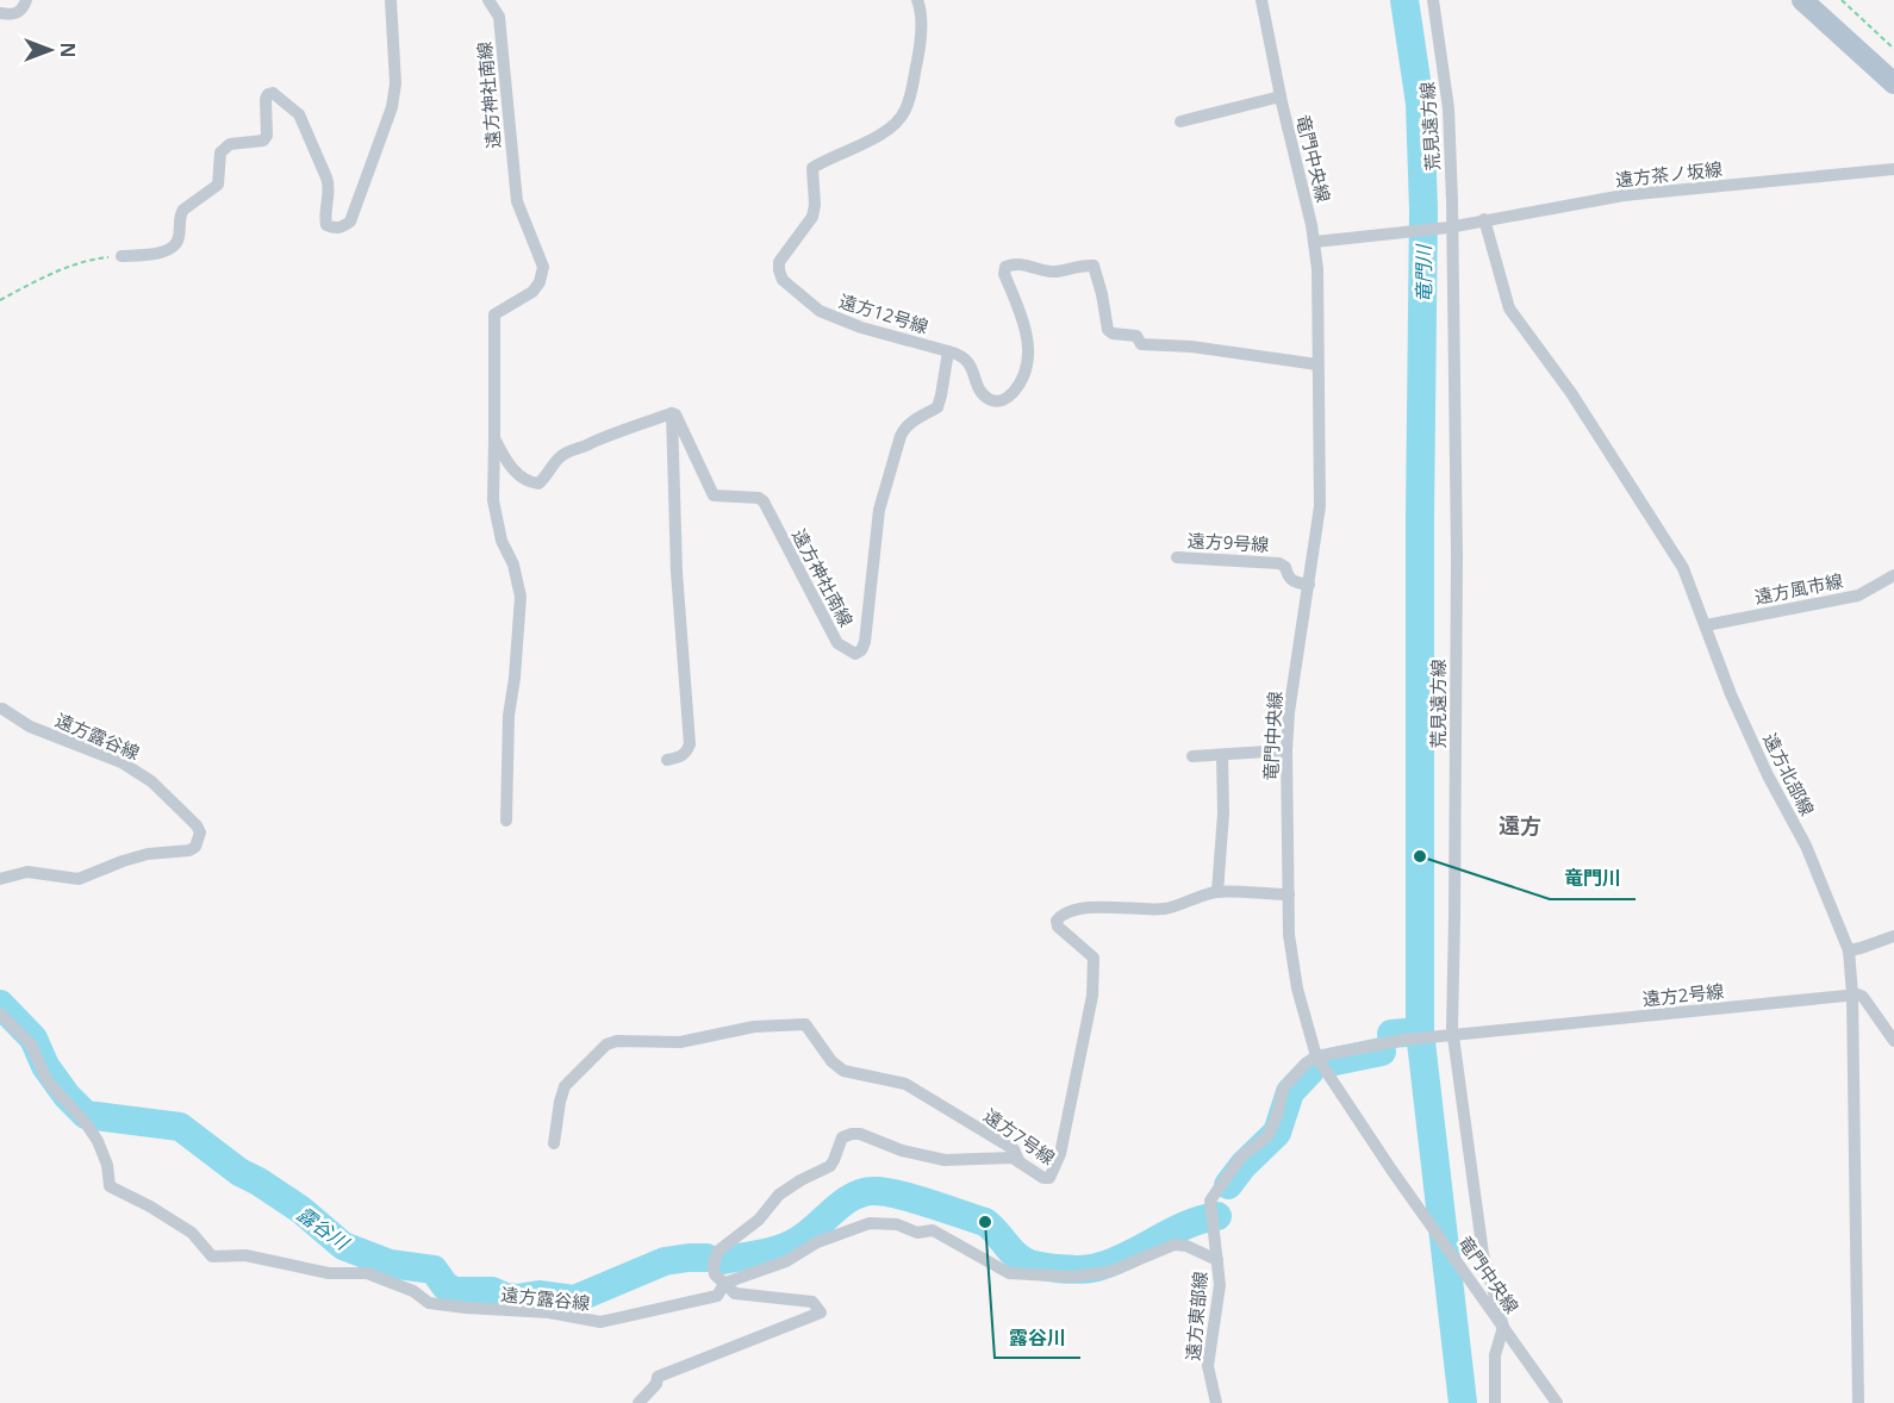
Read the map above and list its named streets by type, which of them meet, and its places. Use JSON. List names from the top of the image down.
{
  "streets": {
    "street": [
      "遠方神社南線",
      "荒見遠方線",
      "竜門中央線",
      "遠方茶ノ坂線",
      "遠方12号線",
      "遠方9号線",
      "遠方風市線",
      "遠方露谷線",
      "遠方北部線",
      "遠方2号線",
      "遠方7号線",
      "遠方東部線"
    ]
  },
  "crossings": [
    ["遠方神社南線", "遠方12号線"],
    ["荒見遠方線", "竜門中央線"],
    ["荒見遠方線", "遠方茶ノ坂線"],
    ["荒見遠方線", "遠方2号線"],
    ["竜門中央線", "遠方茶ノ坂線"],
    ["竜門中央線", "遠方9号線"],
    ["竜門中央線", "遠方2号線"],
    ["竜門中央線", "遠方7号線"],
    ["竜門中央線", "遠方東部線"],
    ["遠方茶ノ坂線", "遠方北部線"],
    ["遠方風市線", "遠方北部線"],
    ["遠方露谷線", "遠方東部線"],
    ["遠方北部線", "遠方2号線"],
    ["遠方2号線", "遠方東部線"]
  ],
  "districts": ["遠方"],
  "water": ["竜門川", "露谷川"],
  "places": ["竜門川", "露谷川"],
  "north": "right"
}
